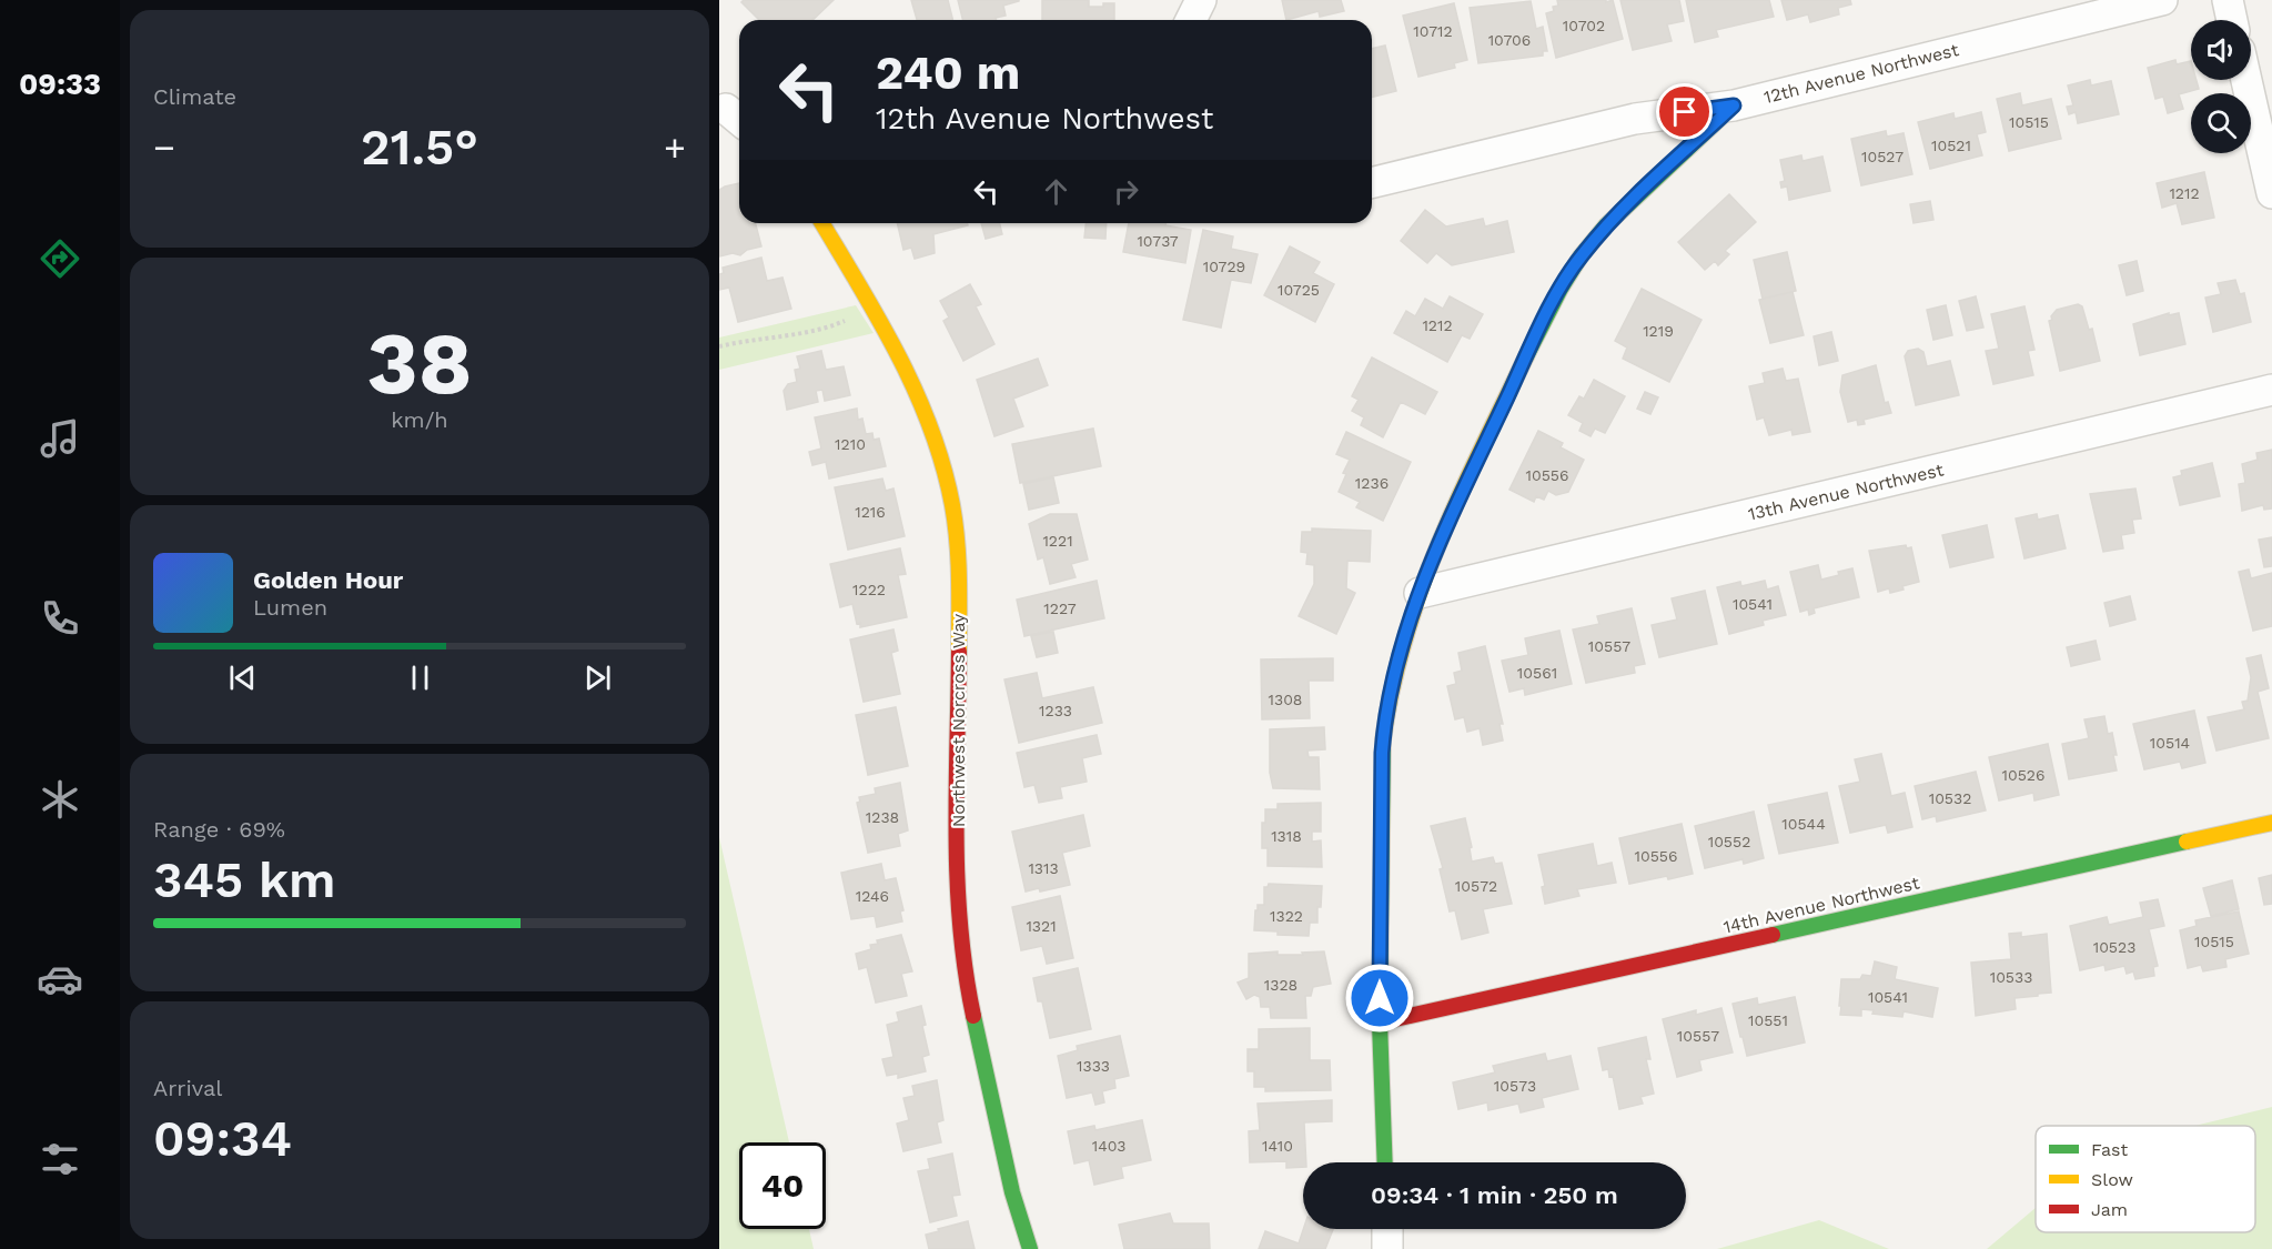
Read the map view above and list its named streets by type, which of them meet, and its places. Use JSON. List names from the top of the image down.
{
  "streets": {
    "street": [
      "12th Avenue Northwest",
      "13th Avenue Northwest",
      "Northwest Norcross Way",
      "14th Avenue Northwest"
    ]
  },
  "house_numbers": [
    "10702",
    "10712",
    "10706",
    "10515",
    "10521",
    "10527",
    "1212",
    "10737",
    "10729",
    "10725",
    "1212",
    "1219",
    "1210",
    "10556",
    "1236",
    "1216",
    "1221",
    "1222",
    "10541",
    "1227",
    "10557",
    "10561",
    "1308",
    "1233",
    "10514",
    "10526",
    "10532",
    "1238",
    "10544",
    "1318",
    "10552",
    "10556",
    "1313",
    "10572",
    "1246",
    "1322",
    "1321",
    "10515",
    "10523",
    "10533",
    "1328",
    "10541",
    "10551",
    "10557",
    "1333",
    "10573",
    "1403",
    "1410"
  ],
  "legend": ["Fast", "Slow", "Jam"],
  "page": {
    "tabs": "09:33",
    "tile": [
      "Climate",
      ["38", "km/h"],
      ["Range · 69%", "345 km"],
      ["Arrival", "09:34"]
    ],
    "turn": ["240 m", "12th Avenue Northwest"],
    "heat": ["−", "21.5°", "+"],
    "song": ["Golden Hour", "Lumen"],
    "limit": "40",
    "trip": "09:34 · 1 min · 250 m"
  }
}
